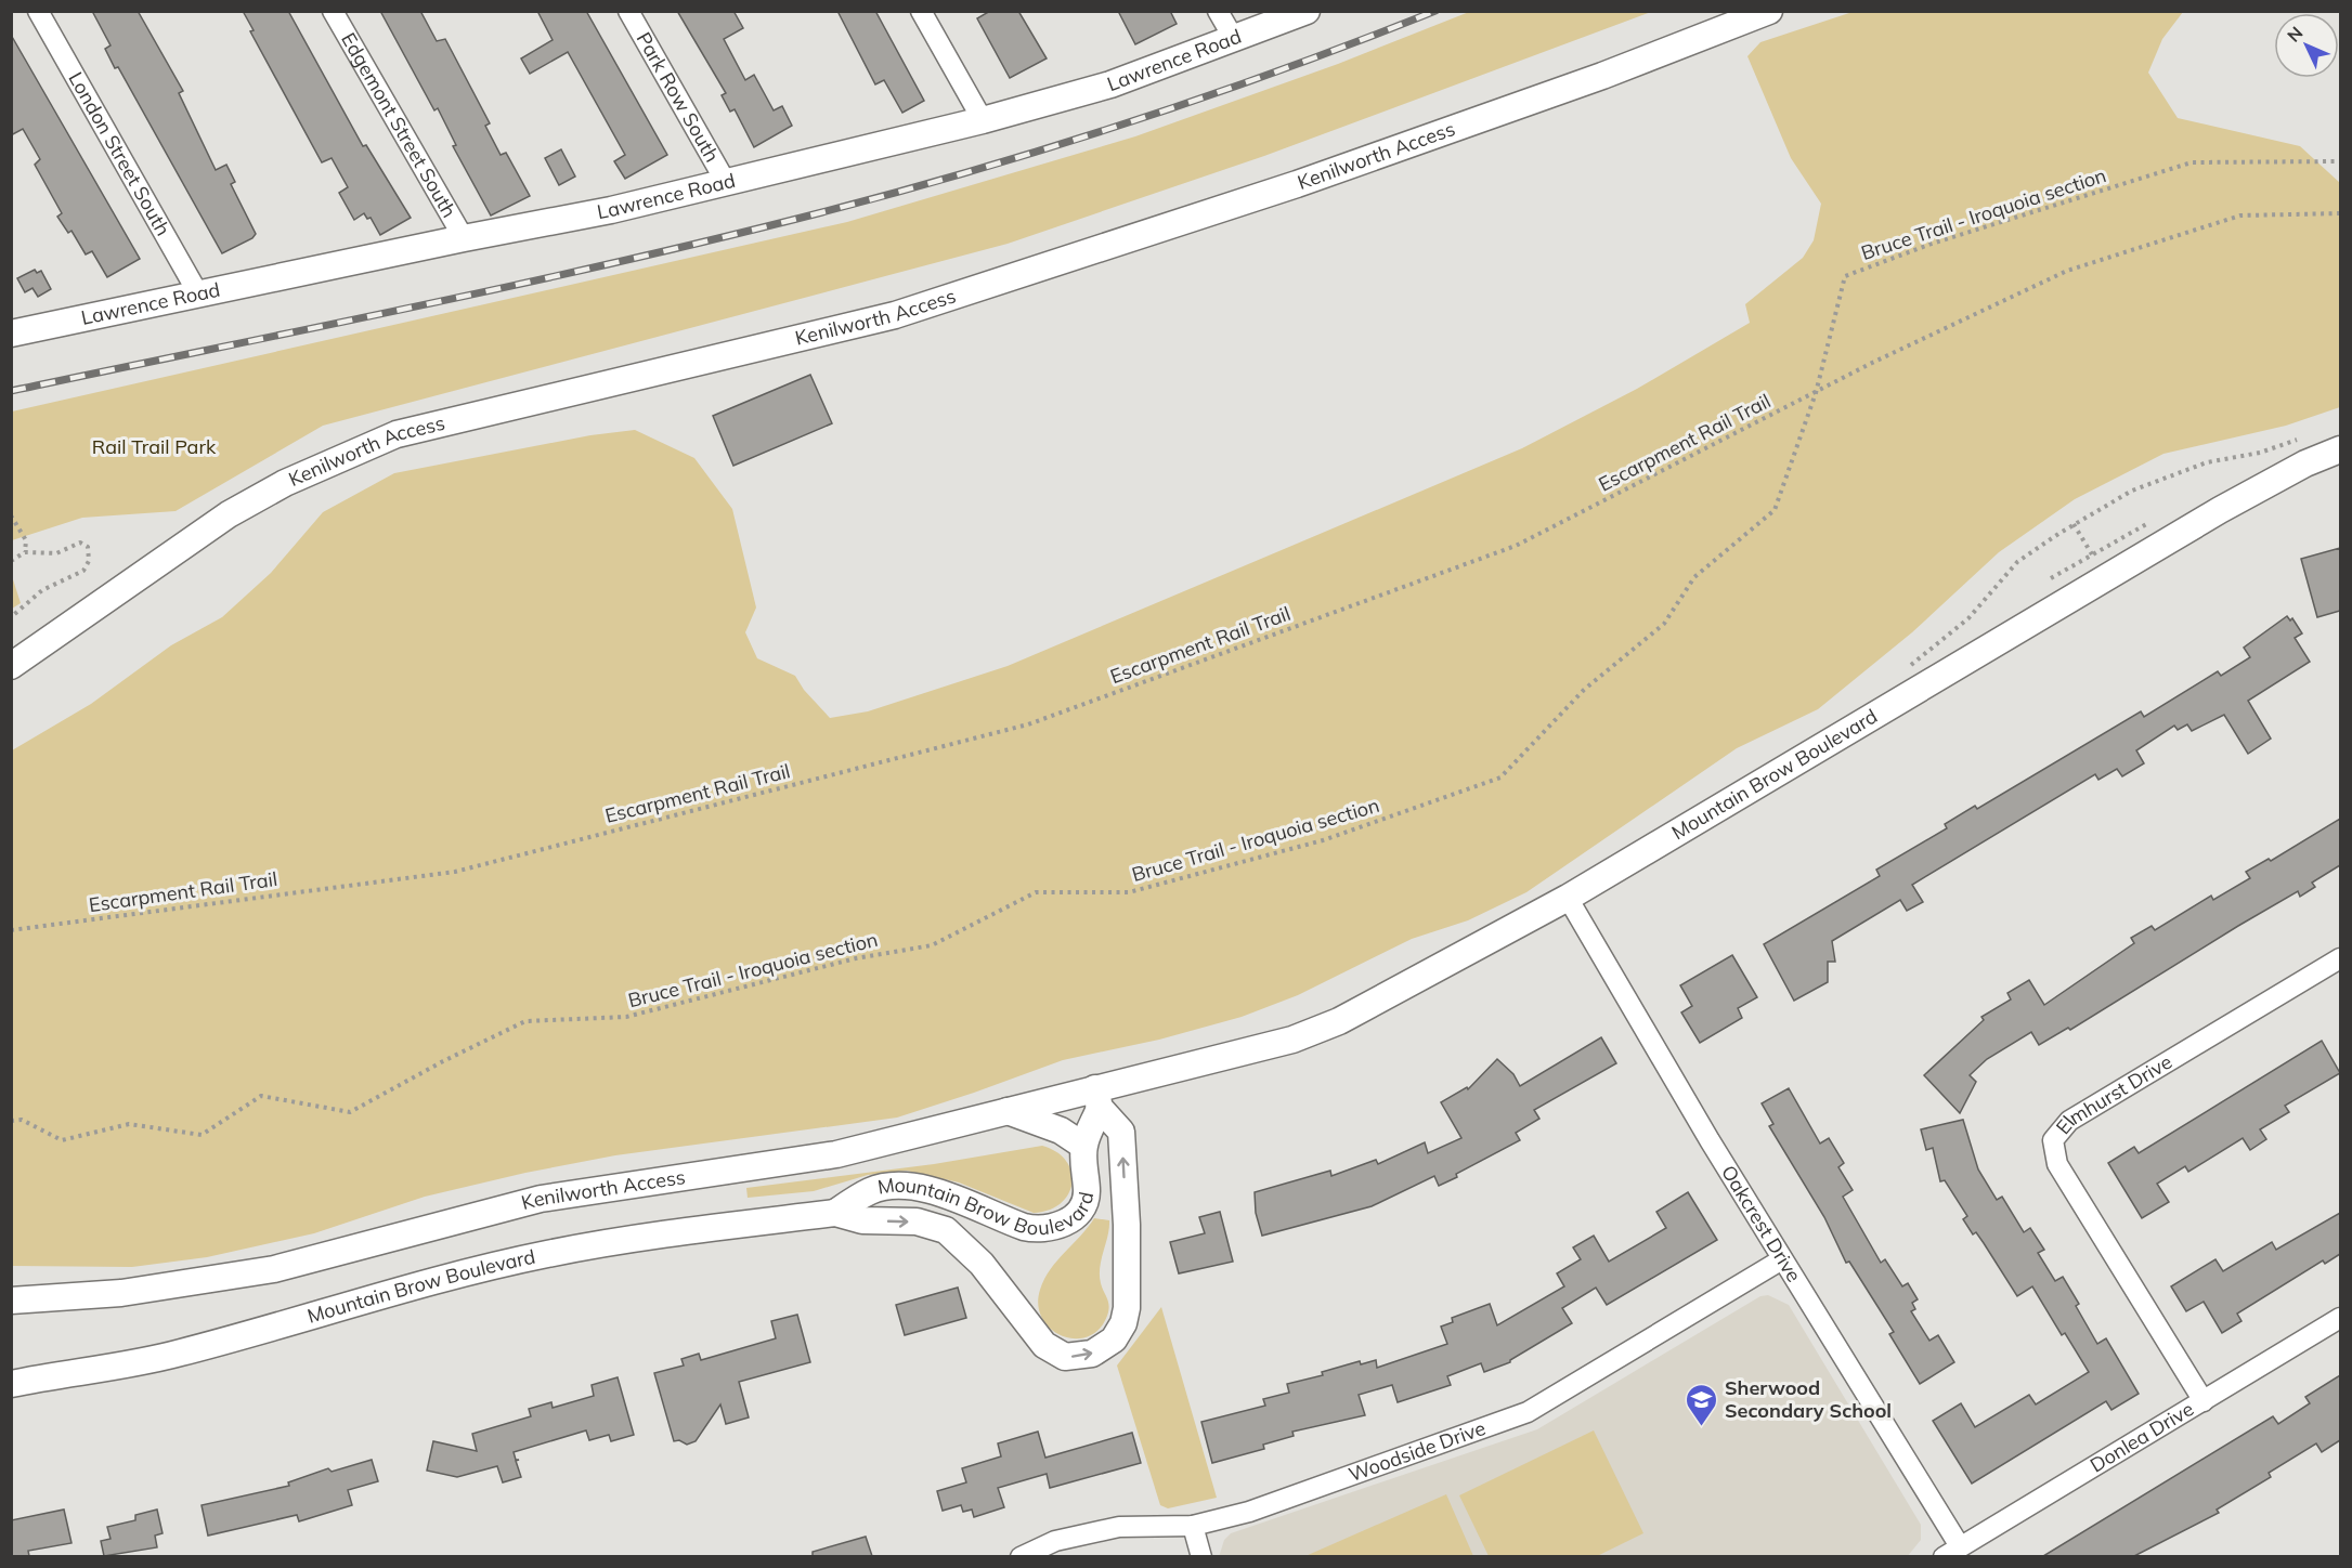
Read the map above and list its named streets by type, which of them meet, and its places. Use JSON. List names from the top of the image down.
{
  "streets": {
    "main road": ["Lawrence Road", "Kenilworth Access", "Mountain Brow Boulevard"],
    "street": [
      "Park Row South",
      "Edgemont Street South",
      "London Street South",
      "Elmhurst Drive",
      "Oakcrest Drive",
      "Donlea Drive",
      "Woodside Drive"
    ],
    "path": ["Bruce Trail - Iroquoia section", "Escarpment Rail Trail"]
  },
  "crossings": [
    ["Lawrence Road", "Park Row South"],
    ["Lawrence Road", "Edgemont Street South"],
    ["Lawrence Road", "London Street South"],
    ["Kenilworth Access", "Mountain Brow Boulevard"],
    ["Bruce Trail - Iroquoia section", "Escarpment Rail Trail"],
    ["Mountain Brow Boulevard", "Oakcrest Drive"],
    ["Elmhurst Drive", "Donlea Drive"],
    ["Oakcrest Drive", "Donlea Drive"],
    ["Oakcrest Drive", "Woodside Drive"]
  ],
  "parks": ["Rail Trail Park"],
  "places": {
    "school or university": ["Sherwood Secondary School"]
  },
  "north": "top left"
}
